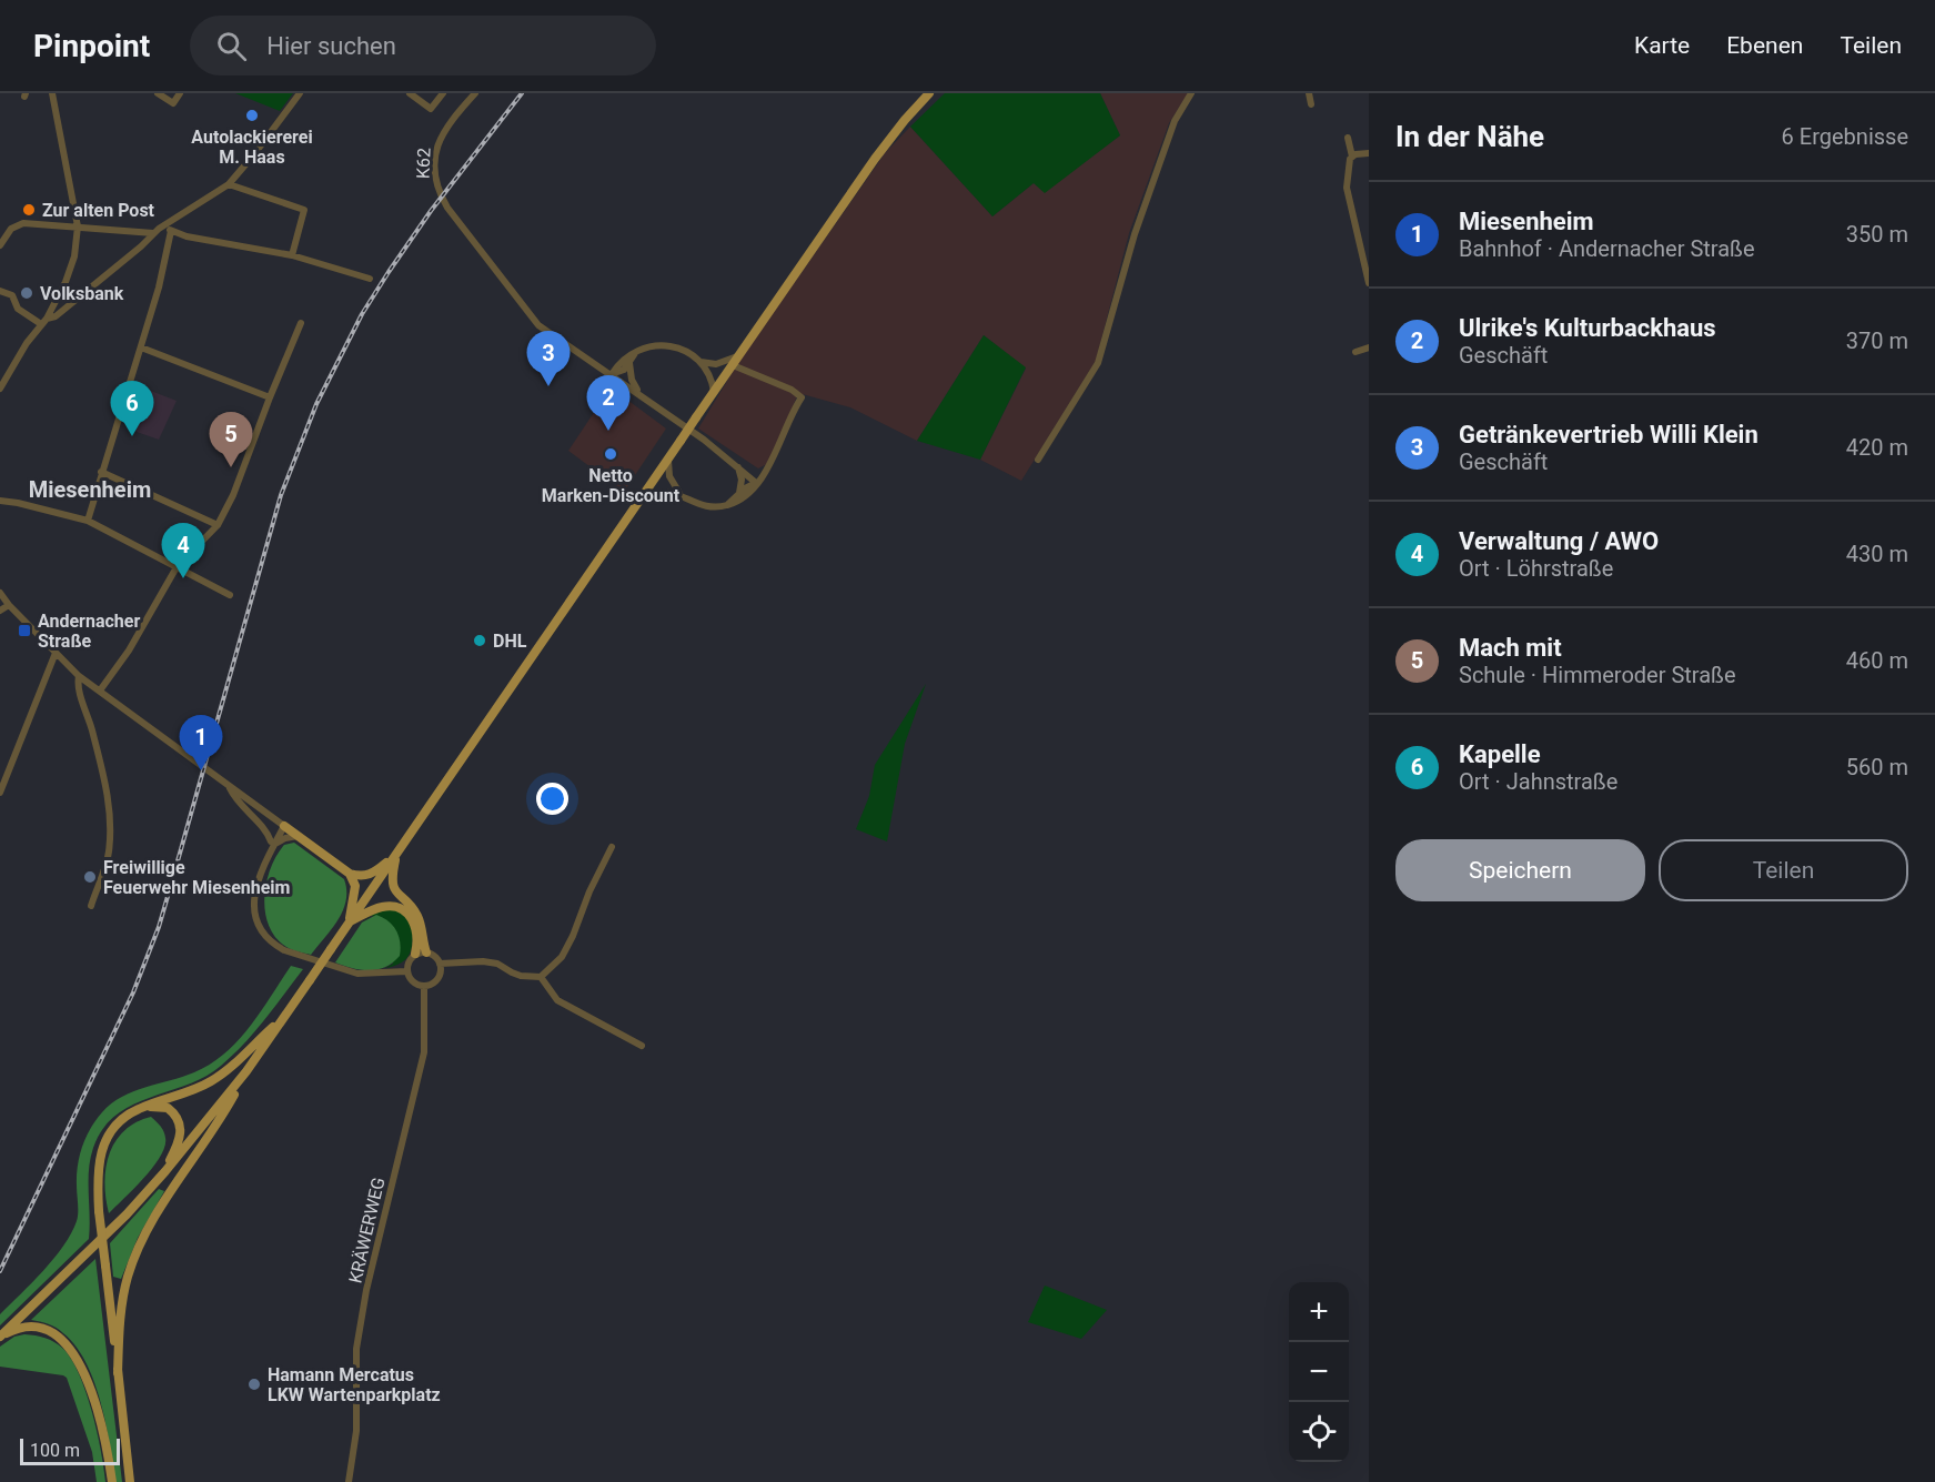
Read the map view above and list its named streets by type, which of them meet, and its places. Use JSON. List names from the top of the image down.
{
  "streets": {
    "street": ["K62", "KRÄWERWEG"]
  },
  "districts": ["Miesenheim"],
  "places": {
    "other": [
      "Autolackiererei M. Haas",
      "Zur alten Post",
      "Volksbank",
      "Netto Marken-Discount",
      "DHL",
      "Freiwillige Feuerwehr Miesenheim",
      "Hamann Mercatus LKW Wartenparkplatz"
    ],
    "transit": ["Andernacher Straße"]
  },
  "scale_bar": "100 m",
  "page": {
    "header": "Pinpoint",
    "search": "Hier suchen",
    "nav": ["Karte", "Ebenen", "Teilen"],
    "heading": ["In der Nähe", "6 Ergebnisse"],
    "list": [
      {
        "mark": "1",
        "name": "Miesenheim",
        "note": "Bahnhof · Andernacher Straße",
        "value": "350 m"
      },
      {
        "mark": "2",
        "name": "Ulrike's Kulturbackhaus",
        "note": "Geschäft",
        "value": "370 m"
      },
      {
        "mark": "3",
        "name": "Getränkevertrieb Willi Klein",
        "note": "Geschäft",
        "value": "420 m"
      },
      {
        "mark": "4",
        "name": "Verwaltung / AWO",
        "note": "Ort · Löhrstraße",
        "value": "430 m"
      },
      {
        "mark": "5",
        "name": "Mach mit",
        "note": "Schule · Himmeroder Straße",
        "value": "460 m"
      },
      {
        "mark": "6",
        "name": "Kapelle",
        "note": "Ort · Jahnstraße",
        "value": "560 m"
      }
    ],
    "pins": [
      "3",
      "2",
      "6",
      "5",
      "4",
      "1"
    ],
    "buttons": ["Speichern", "Teilen"],
    "map_buttons": ["+", "−"],
    "scale": "100 m"
  }
}
